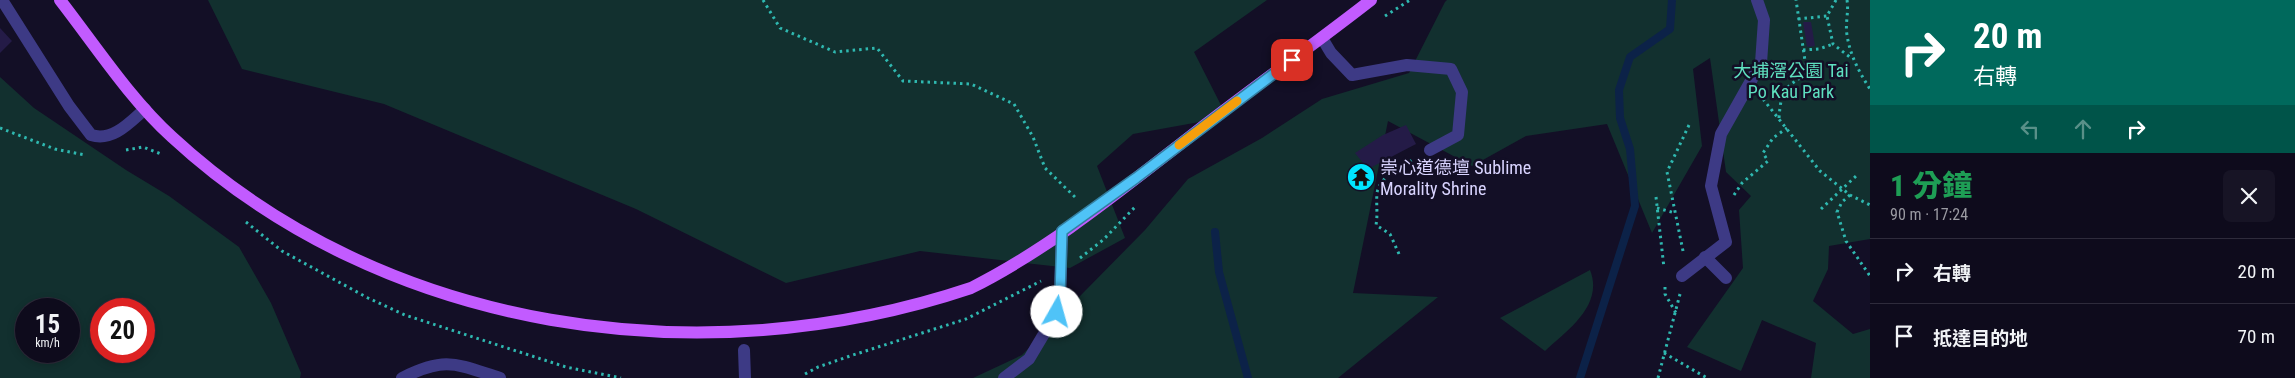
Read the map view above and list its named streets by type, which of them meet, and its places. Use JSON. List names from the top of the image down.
{
  "parks": ["大埔滘公園 Tai Po Kau Park"],
  "places": {
    "temple": ["崇心道德壇 Sublime Morality Shrine"]
  },
  "page": {
    "turn": ["20 m", "右轉"],
    "heading": ["1 分鐘", "90 m · 17:24"],
    "list": [
      {
        "name": "右轉",
        "value": "20 m"
      },
      {
        "name": "抵達目的地",
        "value": "70 m"
      }
    ],
    "speed": "15 km/h",
    "limit": "20"
  }
}
